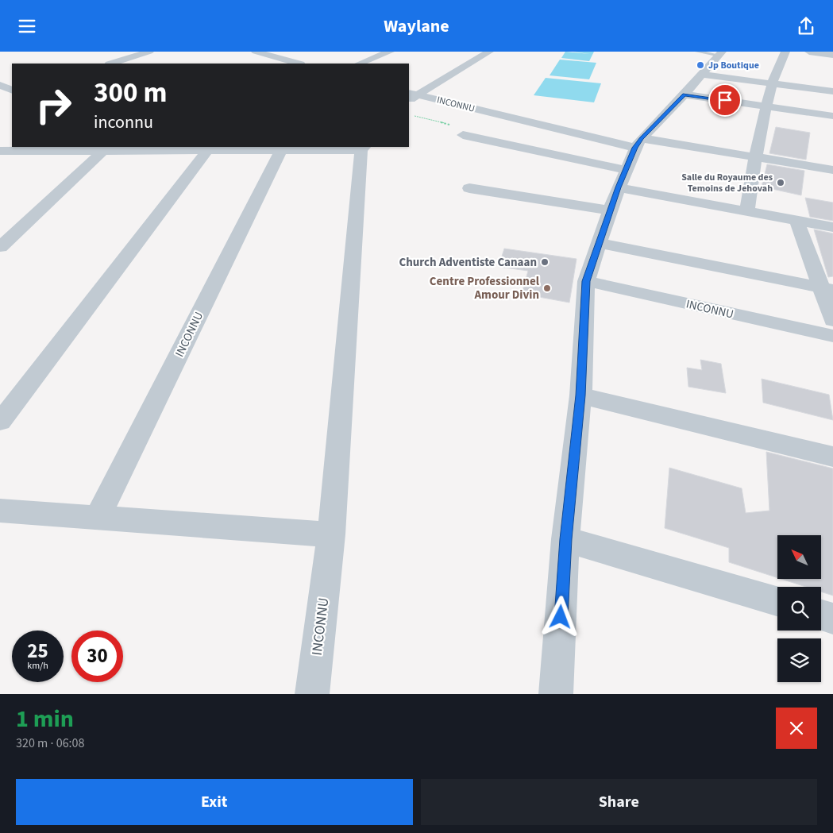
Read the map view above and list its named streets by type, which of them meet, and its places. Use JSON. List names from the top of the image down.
{
  "streets": {
    "street": ["INCONNU"]
  },
  "places": [
    "Jp Boutique",
    "Salle du Royaume des Temoins de Jehovah",
    "Church Adventiste Canaan",
    "Centre Professionnel Amour Divin"
  ],
  "north": "top left",
  "page": {
    "header": "Waylane",
    "turn": ["300 m", "inconnu"],
    "speed": "25 km/h",
    "limit": "30",
    "heading": ["1 min", "320 m · 06:08"],
    "buttons": ["Exit", "Share"]
  }
}
